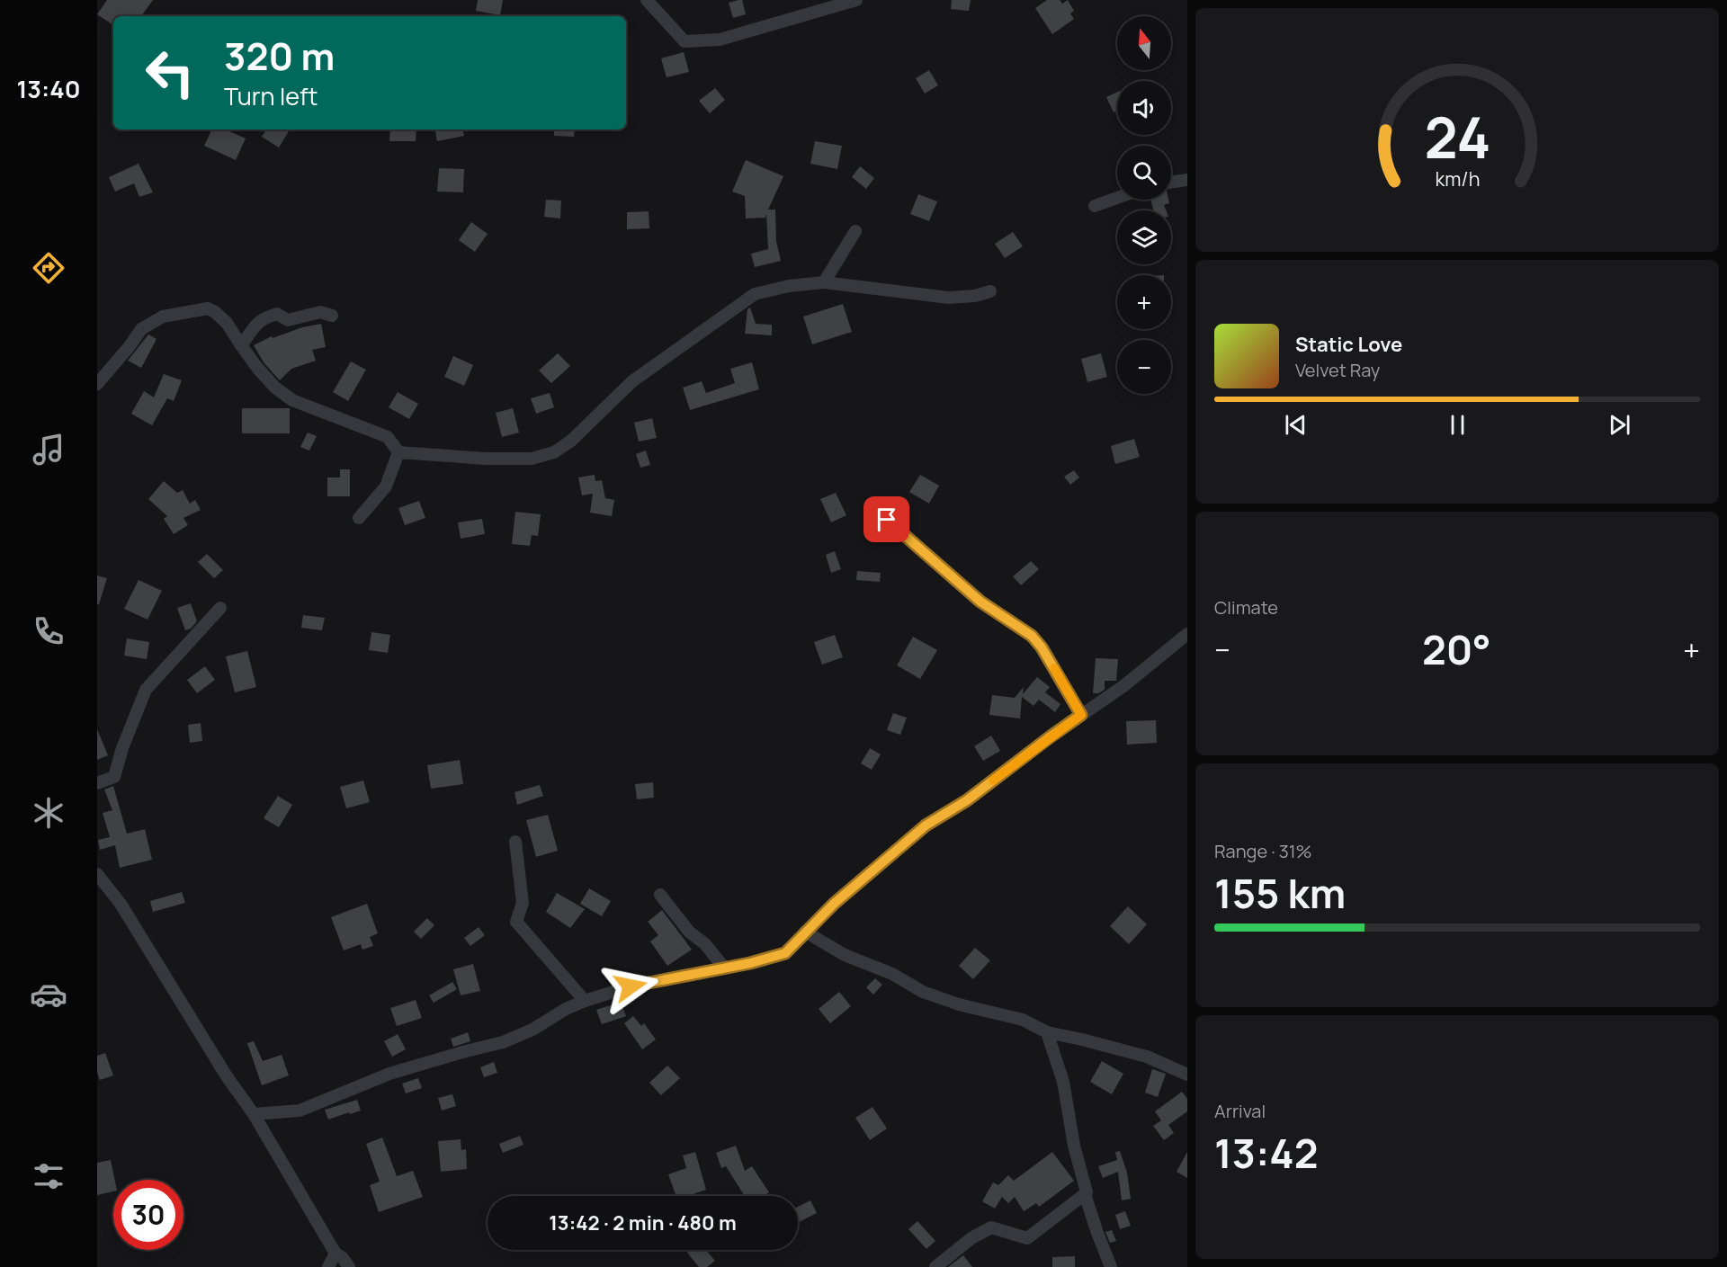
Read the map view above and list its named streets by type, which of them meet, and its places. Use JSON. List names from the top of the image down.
{
  "north": "top",
  "page": {
    "tabs": "13:40",
    "map_buttons": ["+", "−"],
    "turn": ["320 m", "Turn left"],
    "song": ["Static Love", "Velvet Ray"],
    "tile": [
      "Climate",
      ["Range · 31%", "155 km"],
      ["Arrival", "13:42"]
    ],
    "heat": ["−", "20°", "+"],
    "limit": "30",
    "trip": "13:42 · 2 min · 480 m",
    "gauge": ["24", "km/h"]
  }
}
